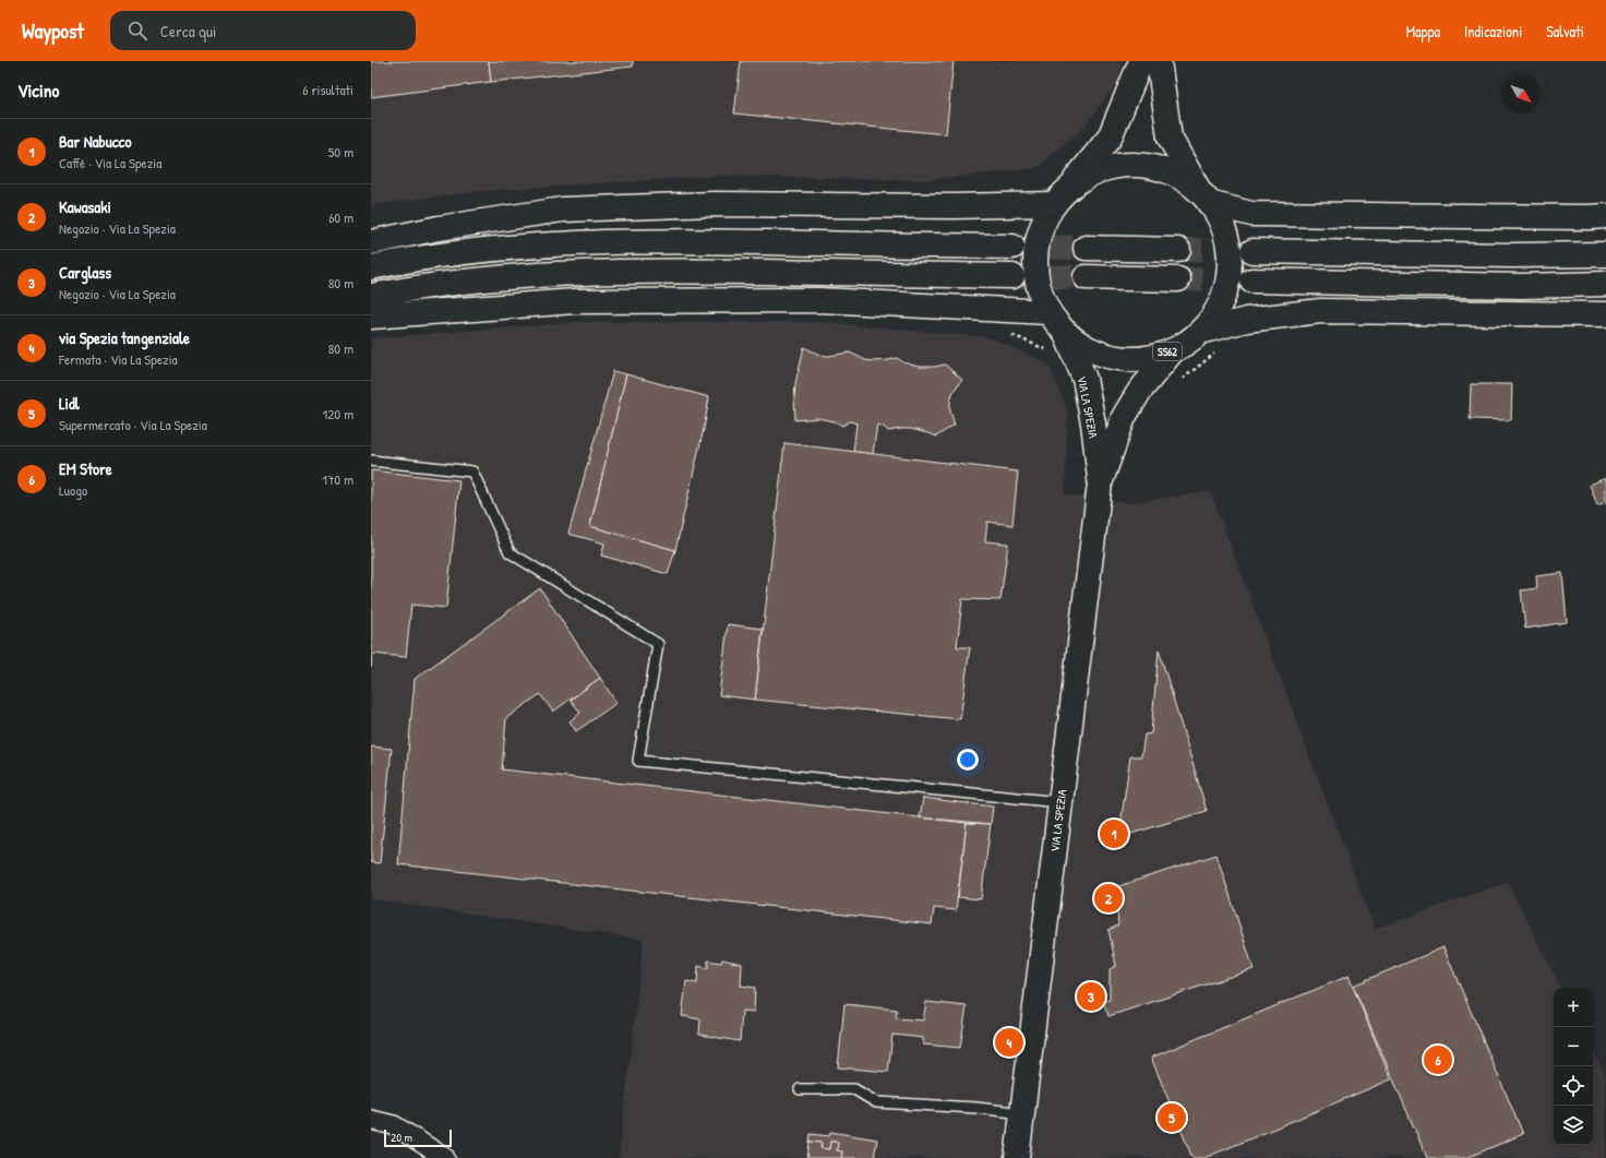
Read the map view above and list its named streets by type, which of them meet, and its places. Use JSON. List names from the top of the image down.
{
  "streets": {
    "main road": ["SS62", "VIA LA SPEZIA"]
  },
  "scale_bar": "20 m",
  "north": "bottom right",
  "page": {
    "header": "Waypost",
    "search": "Cerca qui",
    "nav": ["Mappa", "Indicazioni", "Salvati"],
    "heading": ["Vicino", "6 risultati"],
    "list": [
      {
        "mark": "1",
        "name": "Bar Nabucco",
        "note": "Caffè · Via La Spezia",
        "value": "50 m"
      },
      {
        "mark": "2",
        "name": "Kawasaki",
        "note": "Negozio · Via La Spezia",
        "value": "60 m"
      },
      {
        "mark": "3",
        "name": "Carglass",
        "note": "Negozio · Via La Spezia",
        "value": "80 m"
      },
      {
        "mark": "4",
        "name": "via Spezia tangenziale",
        "note": "Fermata · Via La Spezia",
        "value": "80 m"
      },
      {
        "mark": "5",
        "name": "Lidl",
        "note": "Supermercato · Via La Spezia",
        "value": "120 m"
      },
      {
        "mark": "6",
        "name": "EM Store",
        "note": "Luogo",
        "value": "170 m"
      }
    ],
    "pins": [
      "1",
      "2",
      "3",
      "4",
      "6",
      "5"
    ],
    "map_buttons": ["+", "−"],
    "scale": "20 m"
  }
}
